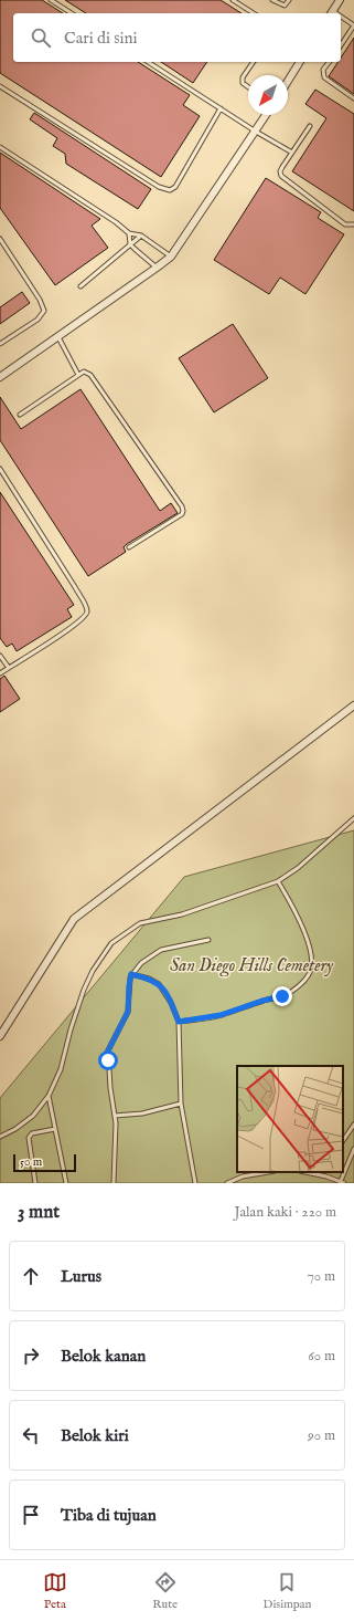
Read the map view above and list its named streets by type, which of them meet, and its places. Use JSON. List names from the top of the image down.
{
  "parks": ["San Diego Hills Cemetery"],
  "scale_bar": "50 m",
  "north": "bottom left",
  "page": {
    "search": "Cari di sini",
    "scale": "50 m",
    "heading": ["3 mnt", "Jalan kaki · 220 m"],
    "list": [
      ["Lurus", "70 m"],
      ["Belok kanan", "60 m"],
      ["Belok kiri", "90 m"],
      "Tiba di tujuan"
    ],
    "nav": ["Peta", "Rute", "Disimpan"]
  }
}
